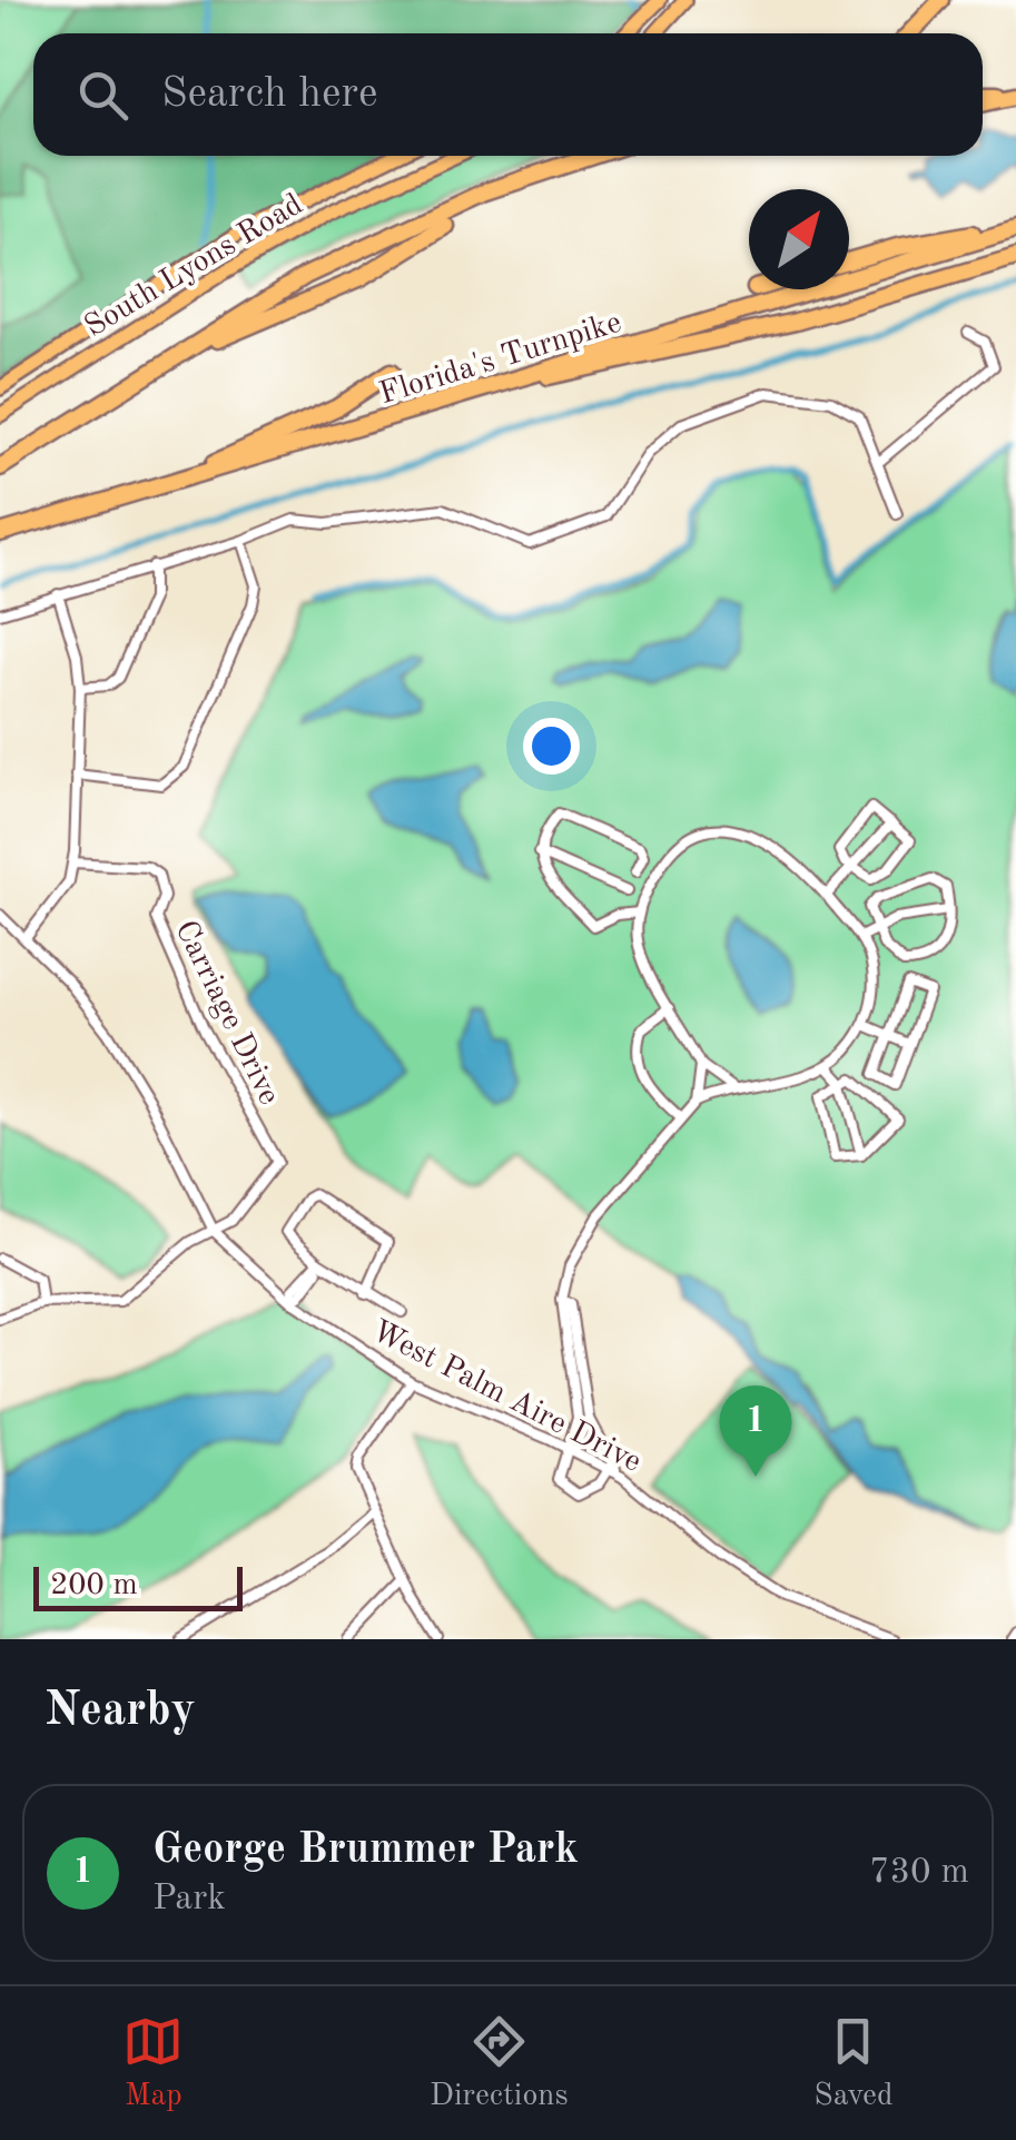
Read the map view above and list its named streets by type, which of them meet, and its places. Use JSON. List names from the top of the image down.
{
  "streets": {
    "highway": ["Florida's Turnpike"],
    "main road": ["South Lyons Road"],
    "street": ["Carriage Drive", "West Palm Aire Drive"]
  },
  "crossings": [
    ["Carriage Drive", "West Palm Aire Drive"]
  ],
  "scale_bar": "200 m",
  "north": "top right",
  "page": {
    "search": "Search here",
    "pins": "1",
    "scale": "200 m",
    "heading": "Nearby",
    "list": [
      {
        "mark": "1",
        "name": "George Brummer Park",
        "note": "Park",
        "value": "730 m"
      }
    ],
    "nav": ["Map", "Directions", "Saved"]
  }
}
